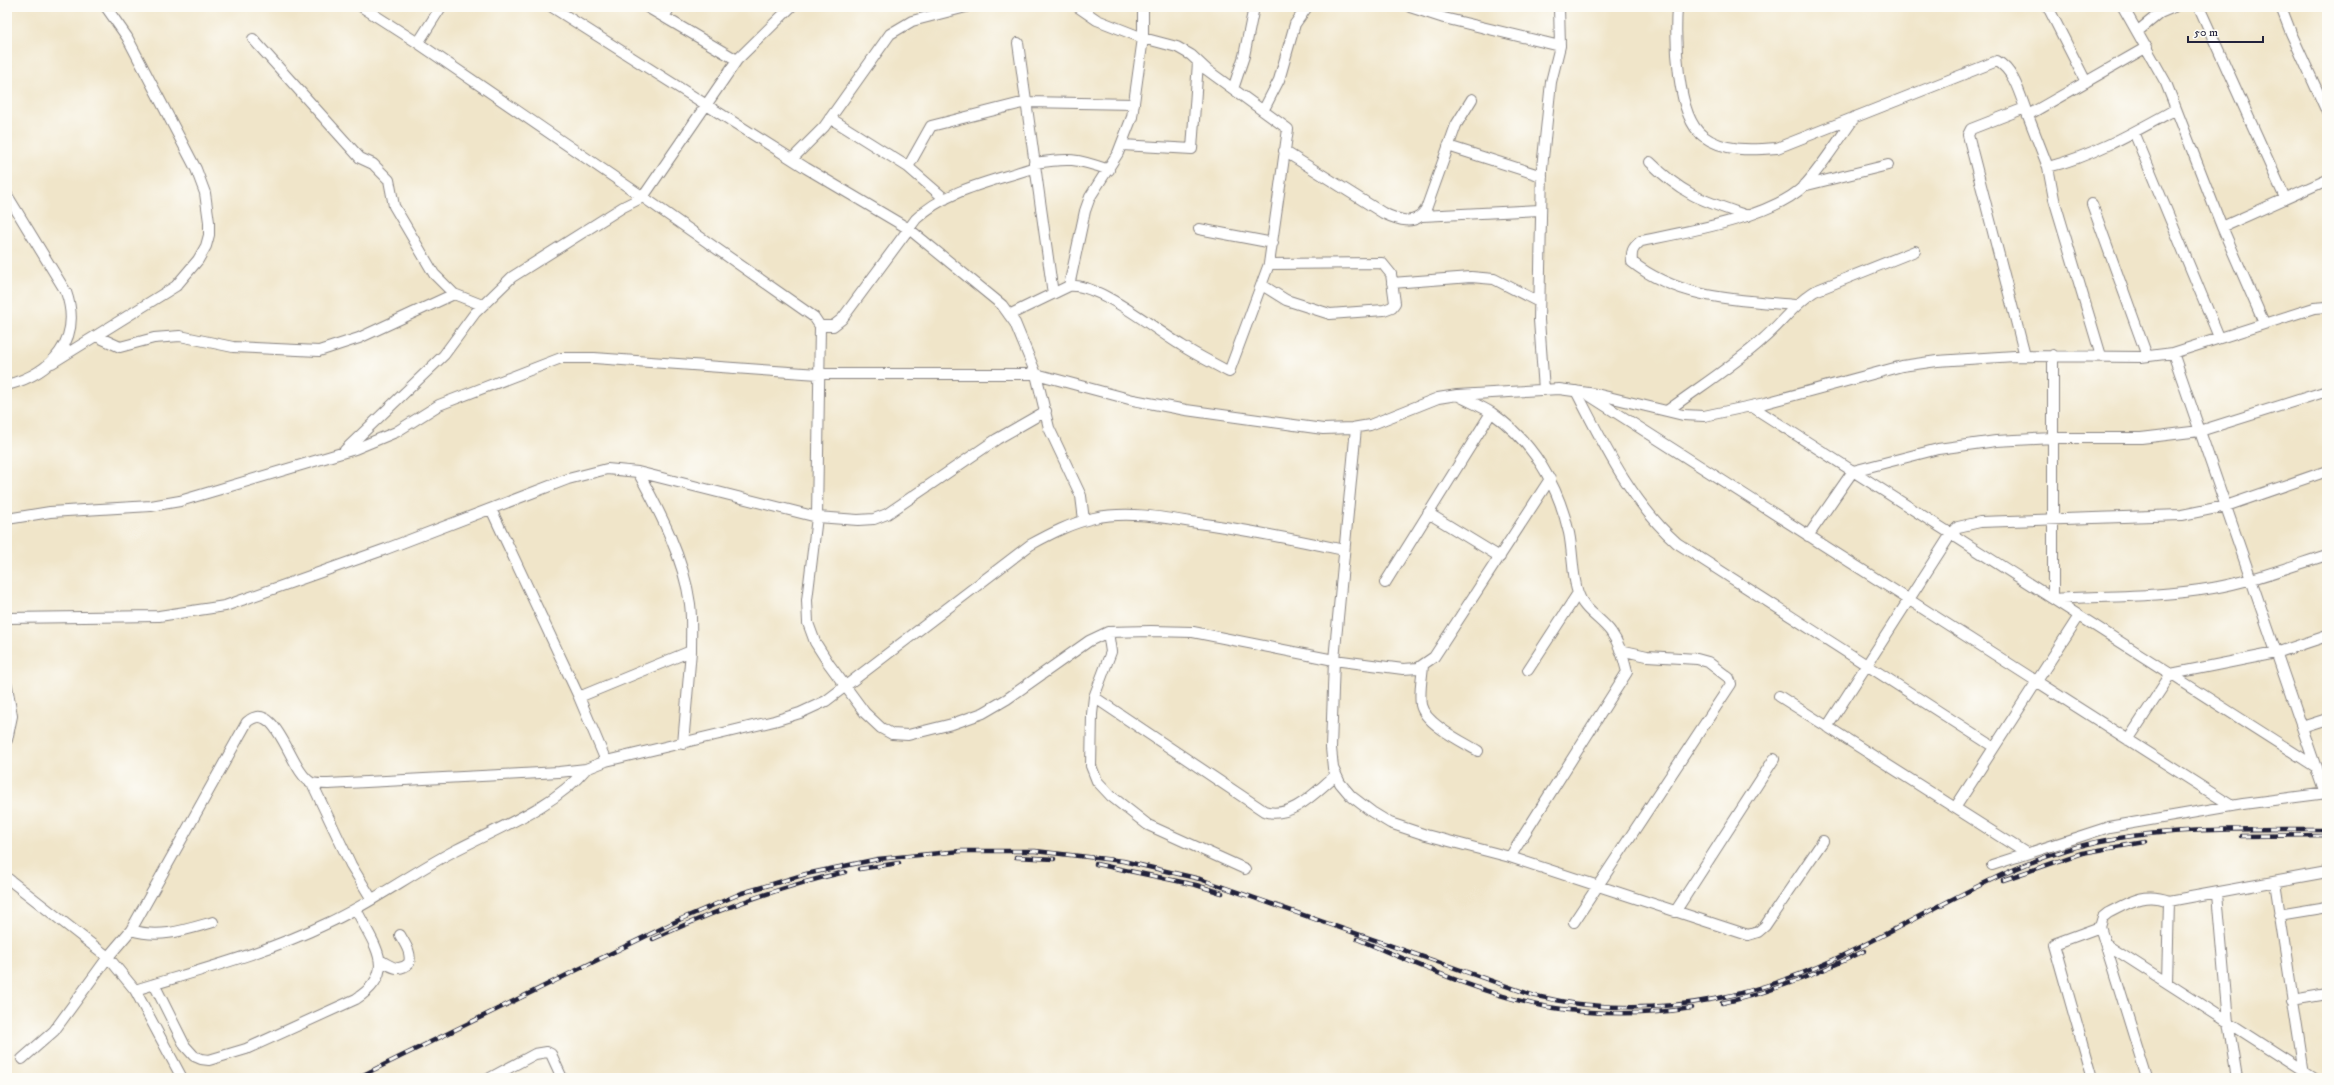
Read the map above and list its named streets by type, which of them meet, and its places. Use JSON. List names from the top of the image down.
{
  "scale_bar": "50 m"
}
